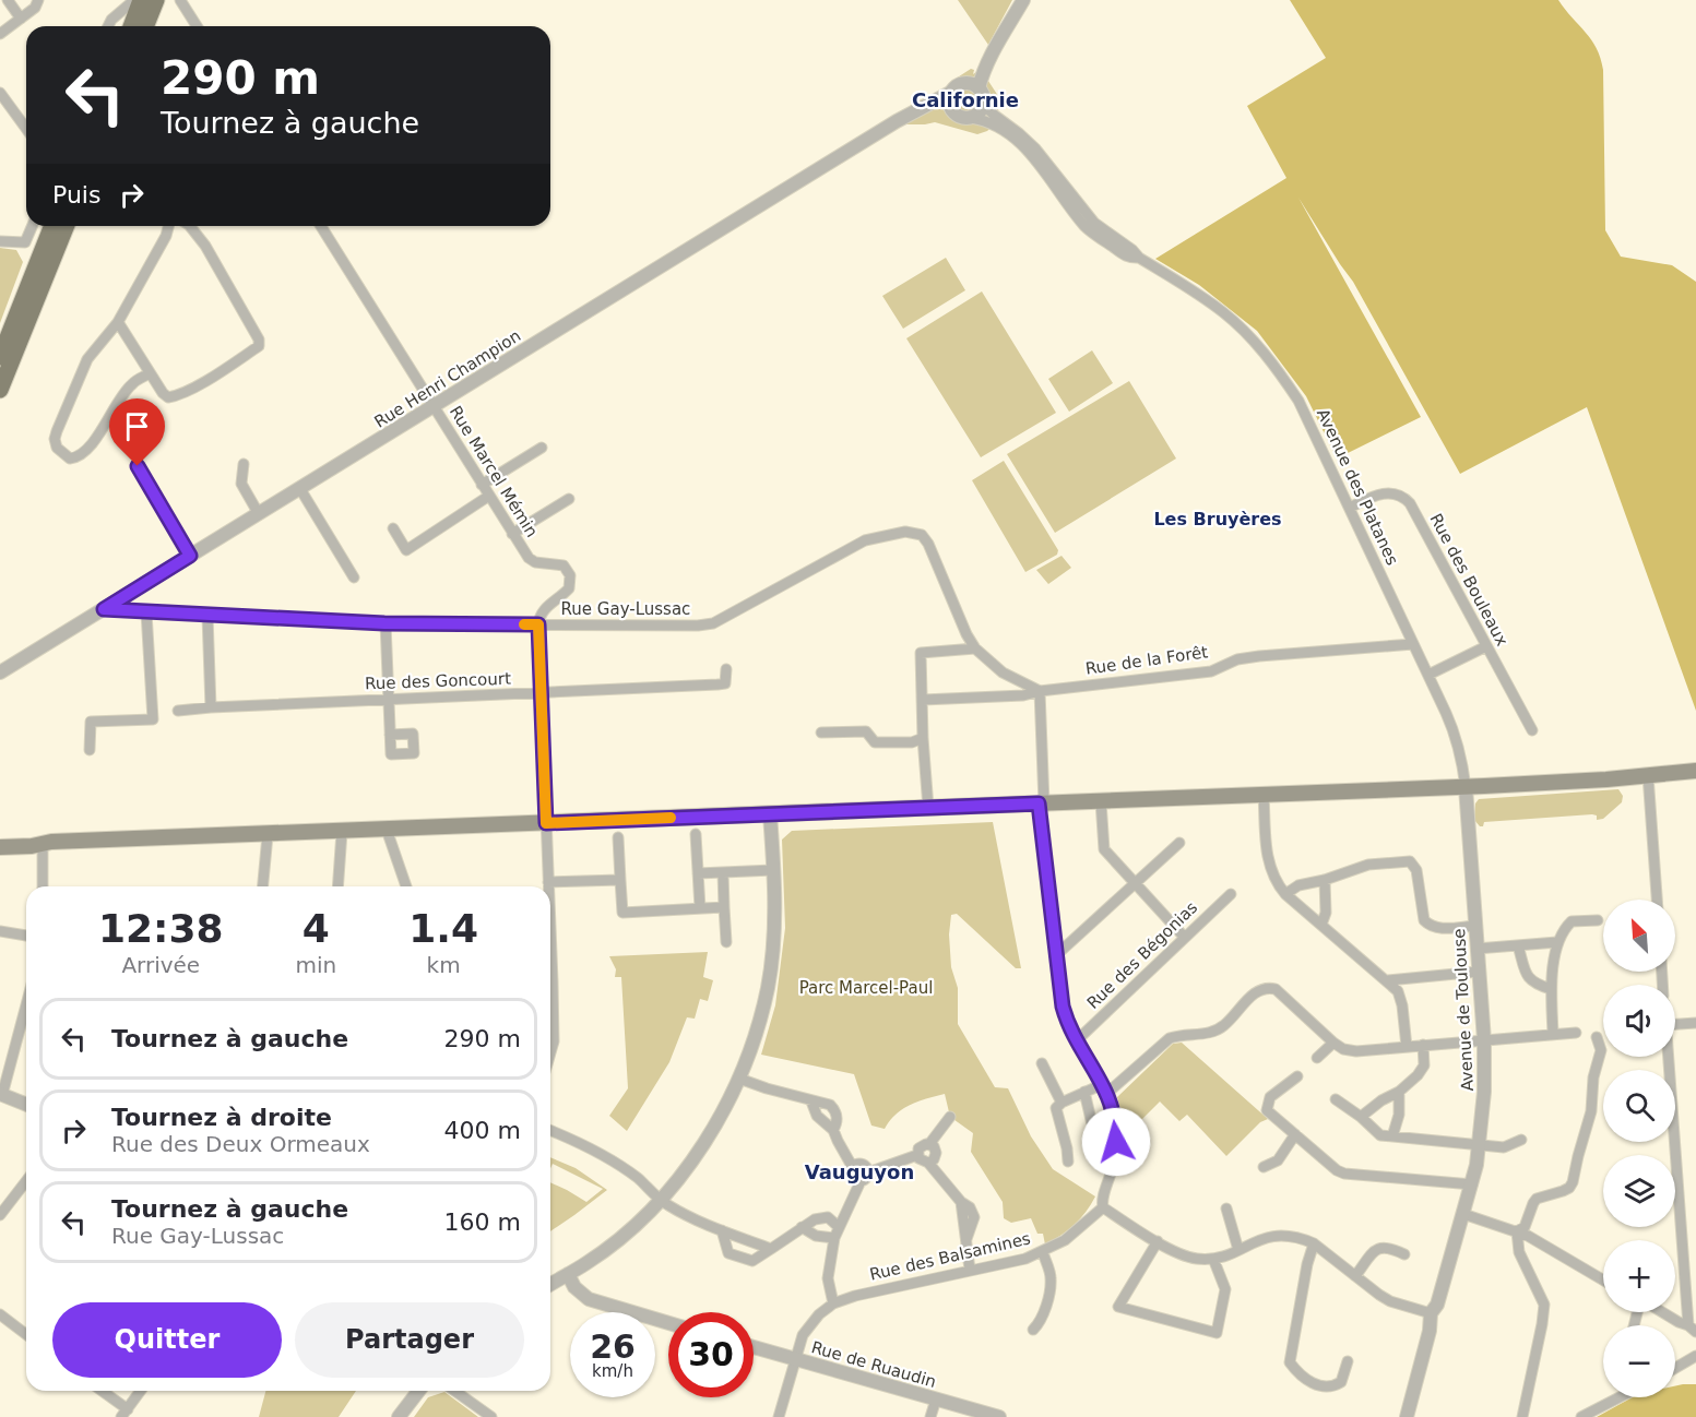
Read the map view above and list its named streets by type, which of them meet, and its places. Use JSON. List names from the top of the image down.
{
  "streets": {
    "street": [
      "Rue Henri Champion",
      "Rue Marcel Mémin",
      "Avenue des Platanes",
      "Rue des Bouleaux",
      "Rue Gay-Lussac",
      "Rue de la Forêt",
      "Rue des Goncourt",
      "Rue des Bégonias",
      "Avenue de Toulouse",
      "Rue des Balsamines",
      "Rue de Ruaudin"
    ]
  },
  "crossings": [
    ["Rue Henri Champion", "Rue Marcel Mémin"],
    ["Rue Henri Champion", "Avenue des Platanes"],
    ["Rue Henri Champion", "Rue Gay-Lussac"],
    ["Rue Marcel Mémin", "Rue Gay-Lussac"],
    ["Avenue des Platanes", "Rue des Bouleaux"],
    ["Avenue des Platanes", "Rue de la Forêt"],
    ["Avenue des Platanes", "Avenue de Toulouse"],
    ["Rue Gay-Lussac", "Rue de la Forêt"],
    ["Rue des Balsamines", "Rue de Ruaudin"]
  ],
  "districts": ["Californie", "Les Bruyères", "Vauguyon"],
  "parks": ["Parc Marcel-Paul"],
  "north": "top left",
  "page": {
    "turn": ["290 m", "Tournez à gauche"],
    "then": "Puis",
    "eta": [
      "12:38",
      "Arrivée",
      "4",
      "min",
      "1.4",
      "km"
    ],
    "map_buttons": ["+", "−"],
    "list": [
      {
        "name": "Tournez à gauche",
        "value": "290 m"
      },
      {
        "name": "Tournez à droite",
        "note": "Rue des Deux Ormeaux",
        "value": "400 m"
      },
      {
        "name": "Tournez à gauche",
        "note": "Rue Gay-Lussac",
        "value": "160 m"
      }
    ],
    "buttons": ["Quitter", "Partager"],
    "speed": "26 km/h",
    "limit": "30"
  }
}
